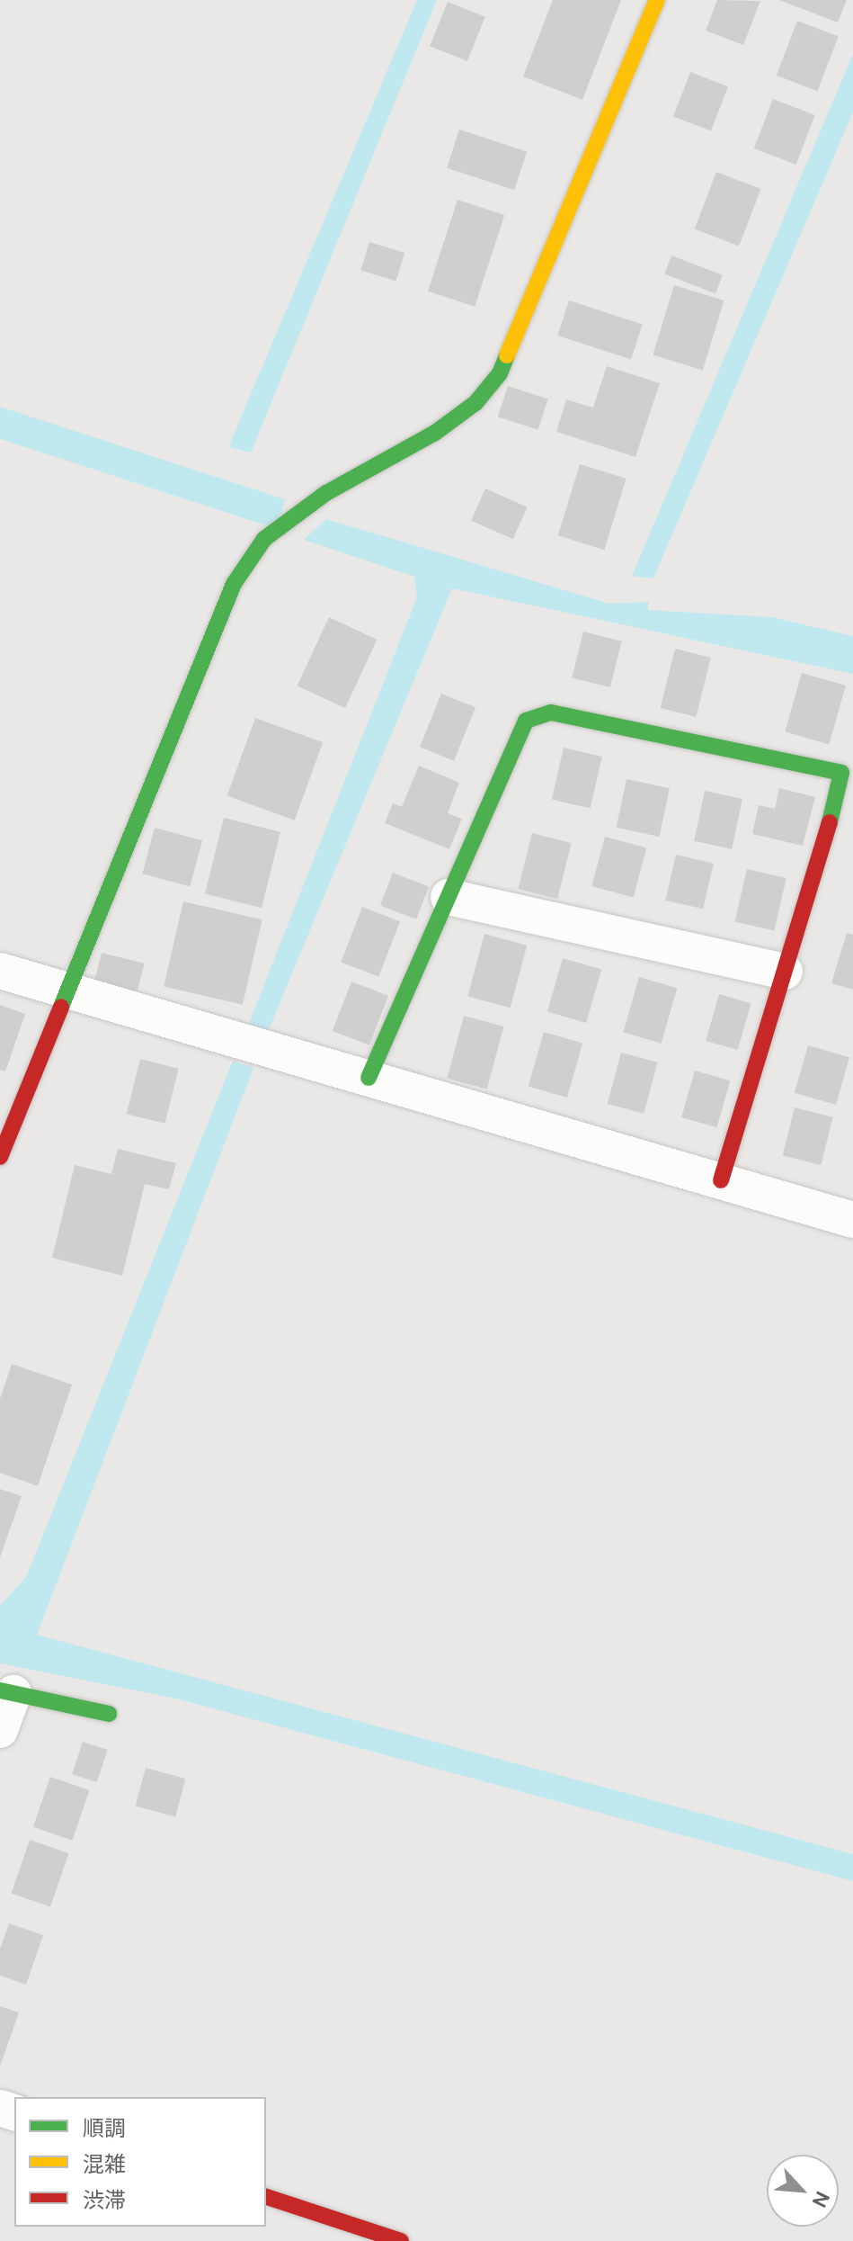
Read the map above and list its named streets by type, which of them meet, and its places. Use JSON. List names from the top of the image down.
{
  "legend": ["順調", "混雑", "渋滞"],
  "north": "bottom right"
}
